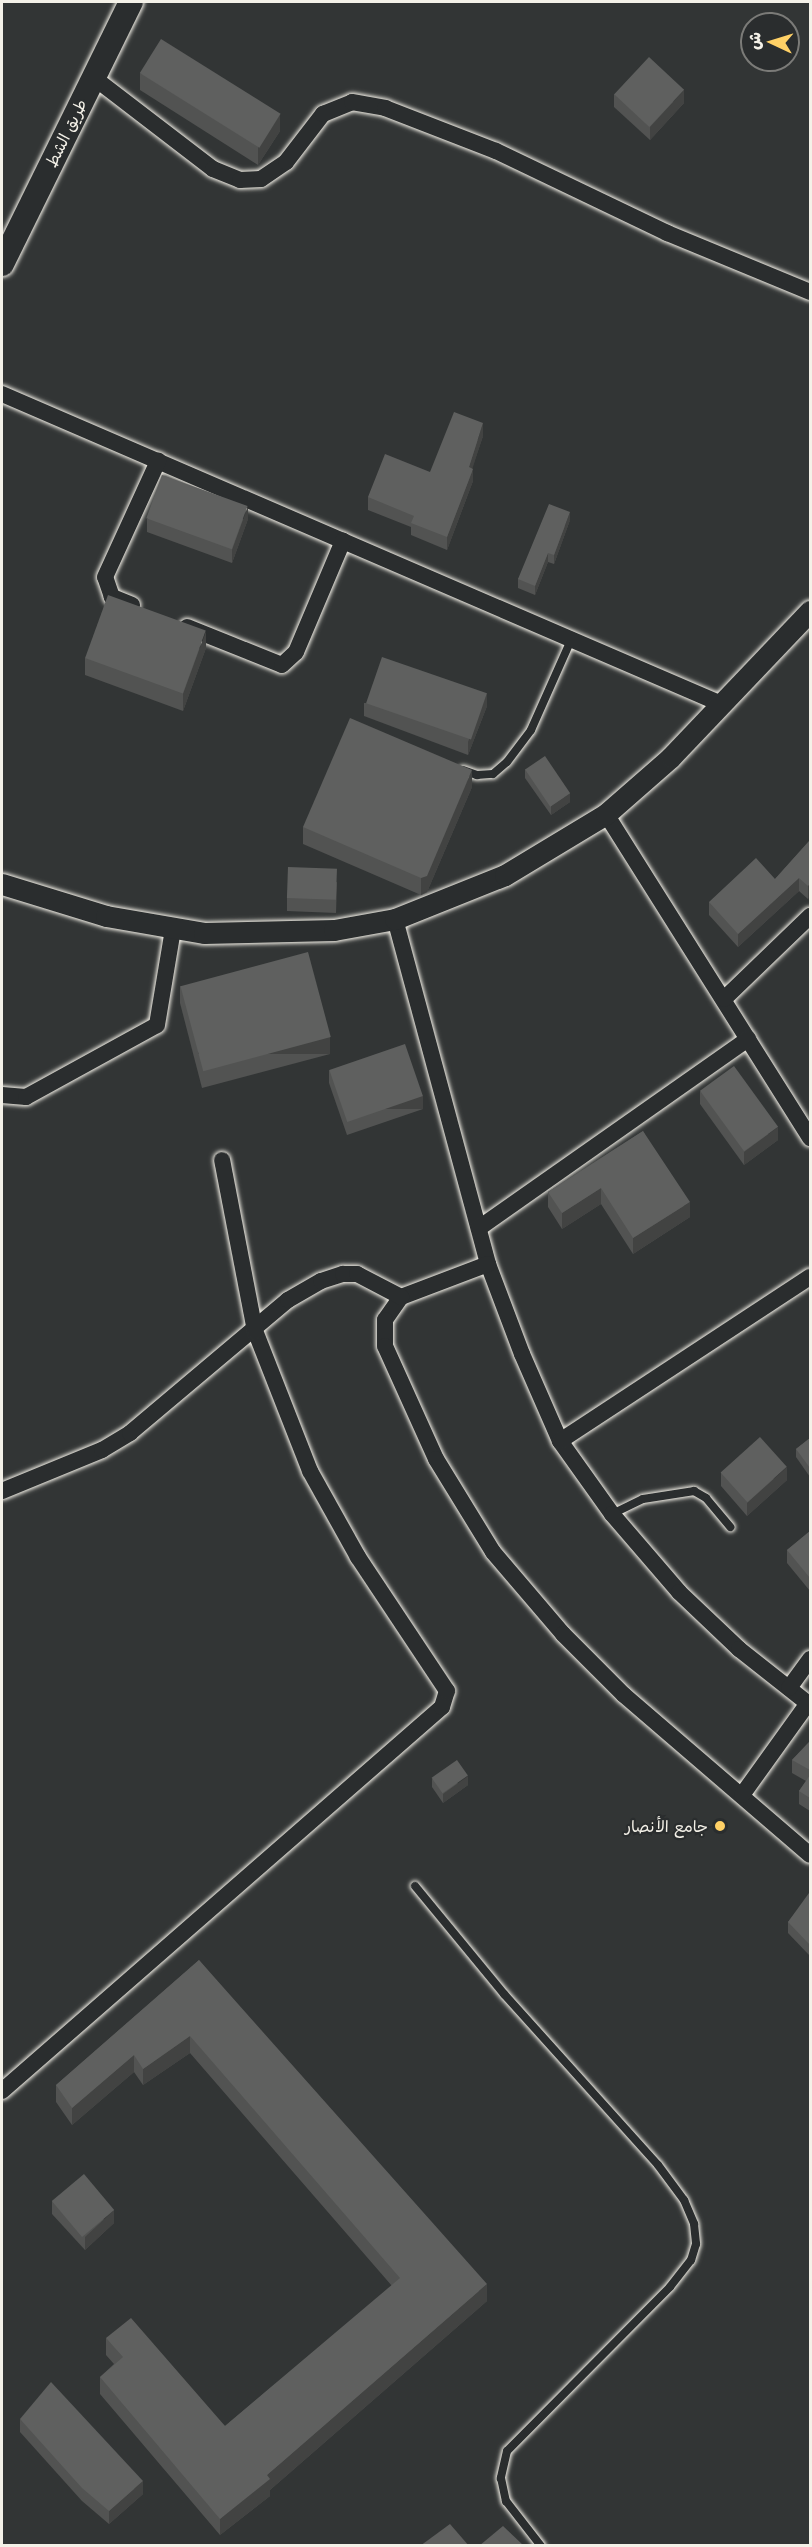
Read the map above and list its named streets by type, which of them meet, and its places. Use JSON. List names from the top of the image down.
{
  "streets": {
    "main road": ["طريق الشط"]
  },
  "places": ["جامع الأنصار"],
  "north": "left"
}
